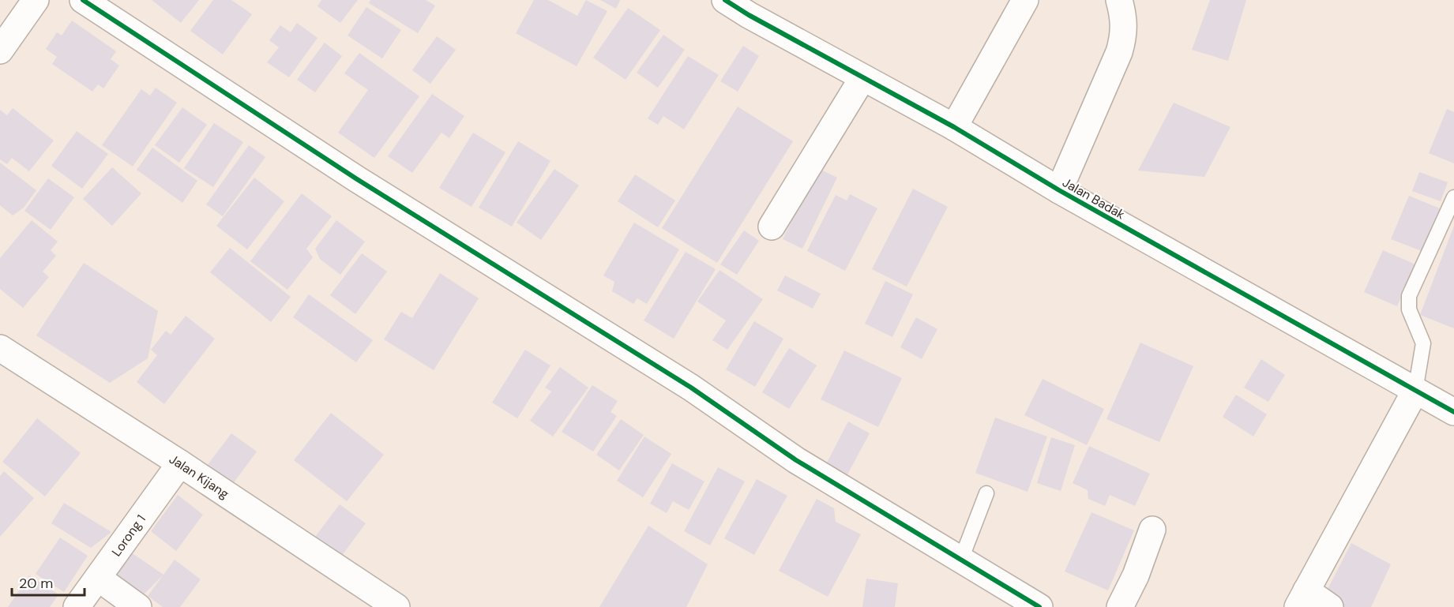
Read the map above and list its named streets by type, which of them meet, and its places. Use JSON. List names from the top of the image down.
{
  "streets": {
    "street": ["Jalan Badak", "Jalan Kijang", "Lorong 1"]
  },
  "crossings": [
    ["Jalan Kijang", "Lorong 1"]
  ],
  "scale_bar": "20 m"
}
